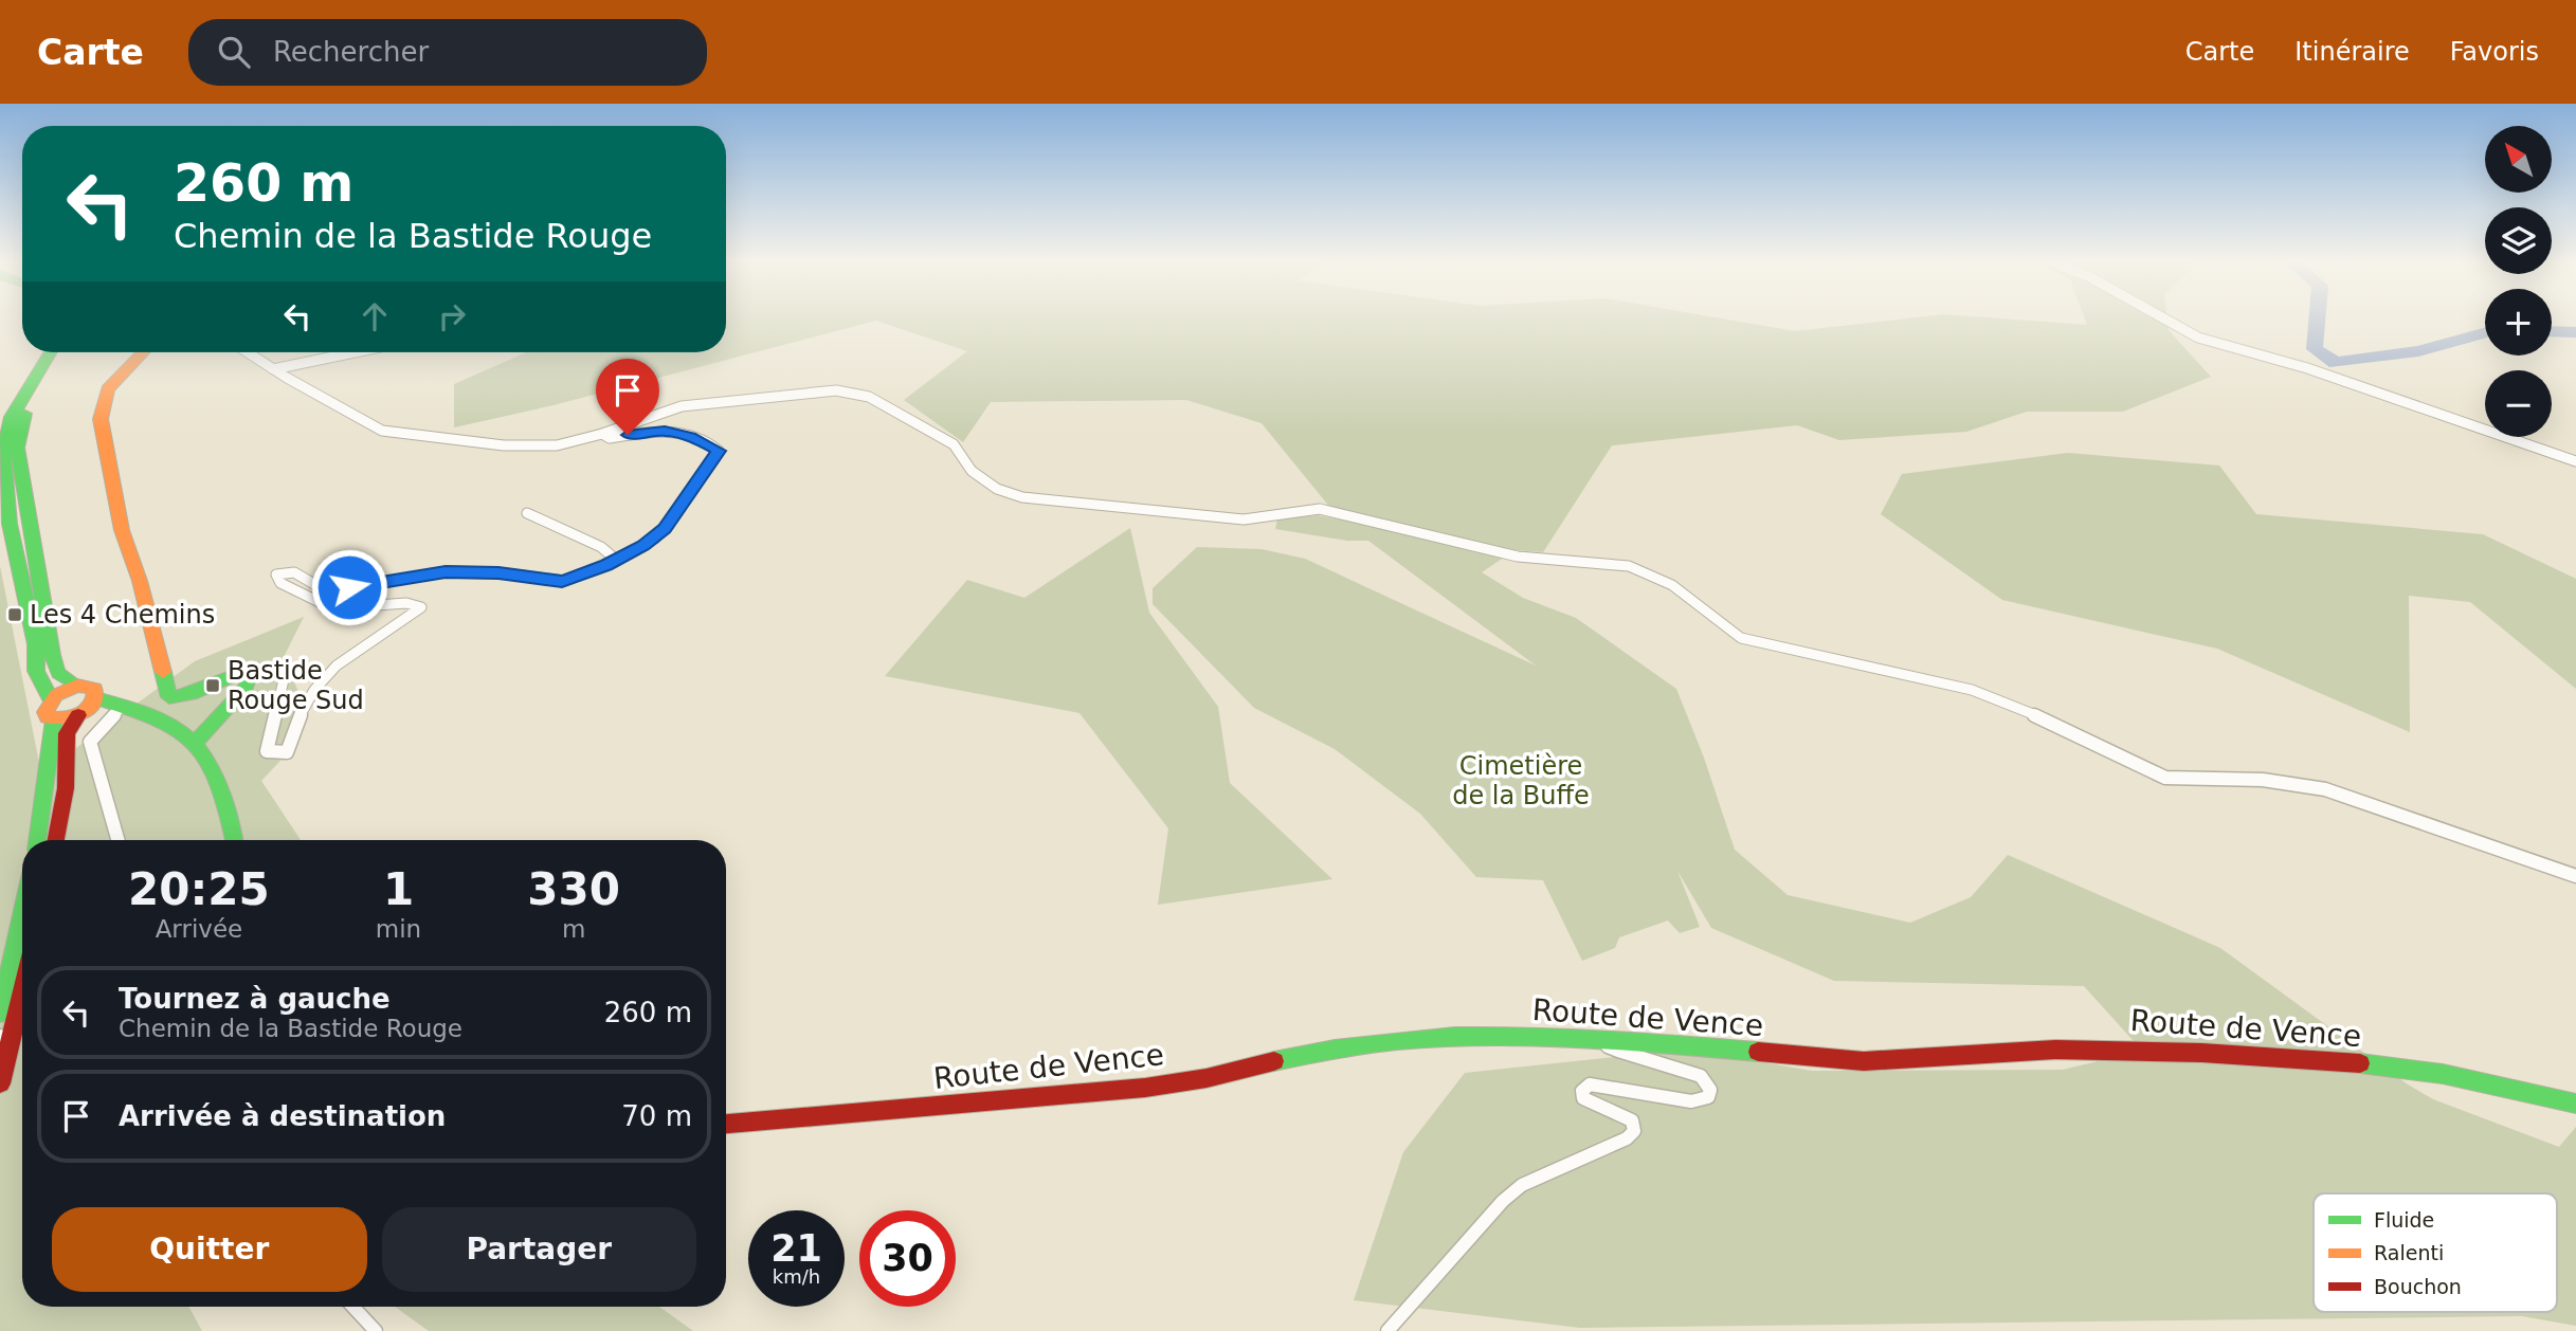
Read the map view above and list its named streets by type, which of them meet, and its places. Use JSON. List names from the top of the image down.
{
  "streets": {
    "main road": ["Route de Vence"]
  },
  "parks": ["Cimetière de la Buffe"],
  "places": {
    "transit": ["Les 4 Chemins", "Bastide Rouge Sud"]
  },
  "legend": ["Fluide", "Ralenti", "Bouchon"],
  "north": "top left",
  "page": {
    "header": "Carte",
    "search": "Rechercher",
    "nav": ["Carte", "Itinéraire", "Favoris"],
    "map_buttons": ["+", "−"],
    "turn": ["260 m", "Chemin de la Bastide Rouge"],
    "eta": [
      "20:25",
      "Arrivée",
      "1",
      "min",
      "330",
      "m"
    ],
    "list": [
      {
        "name": "Tournez à gauche",
        "note": "Chemin de la Bastide Rouge",
        "value": "260 m"
      },
      {
        "name": "Arrivée à destination",
        "value": "70 m"
      }
    ],
    "buttons": ["Quitter", "Partager"],
    "speed": "21 km/h",
    "limit": "30"
  }
}
